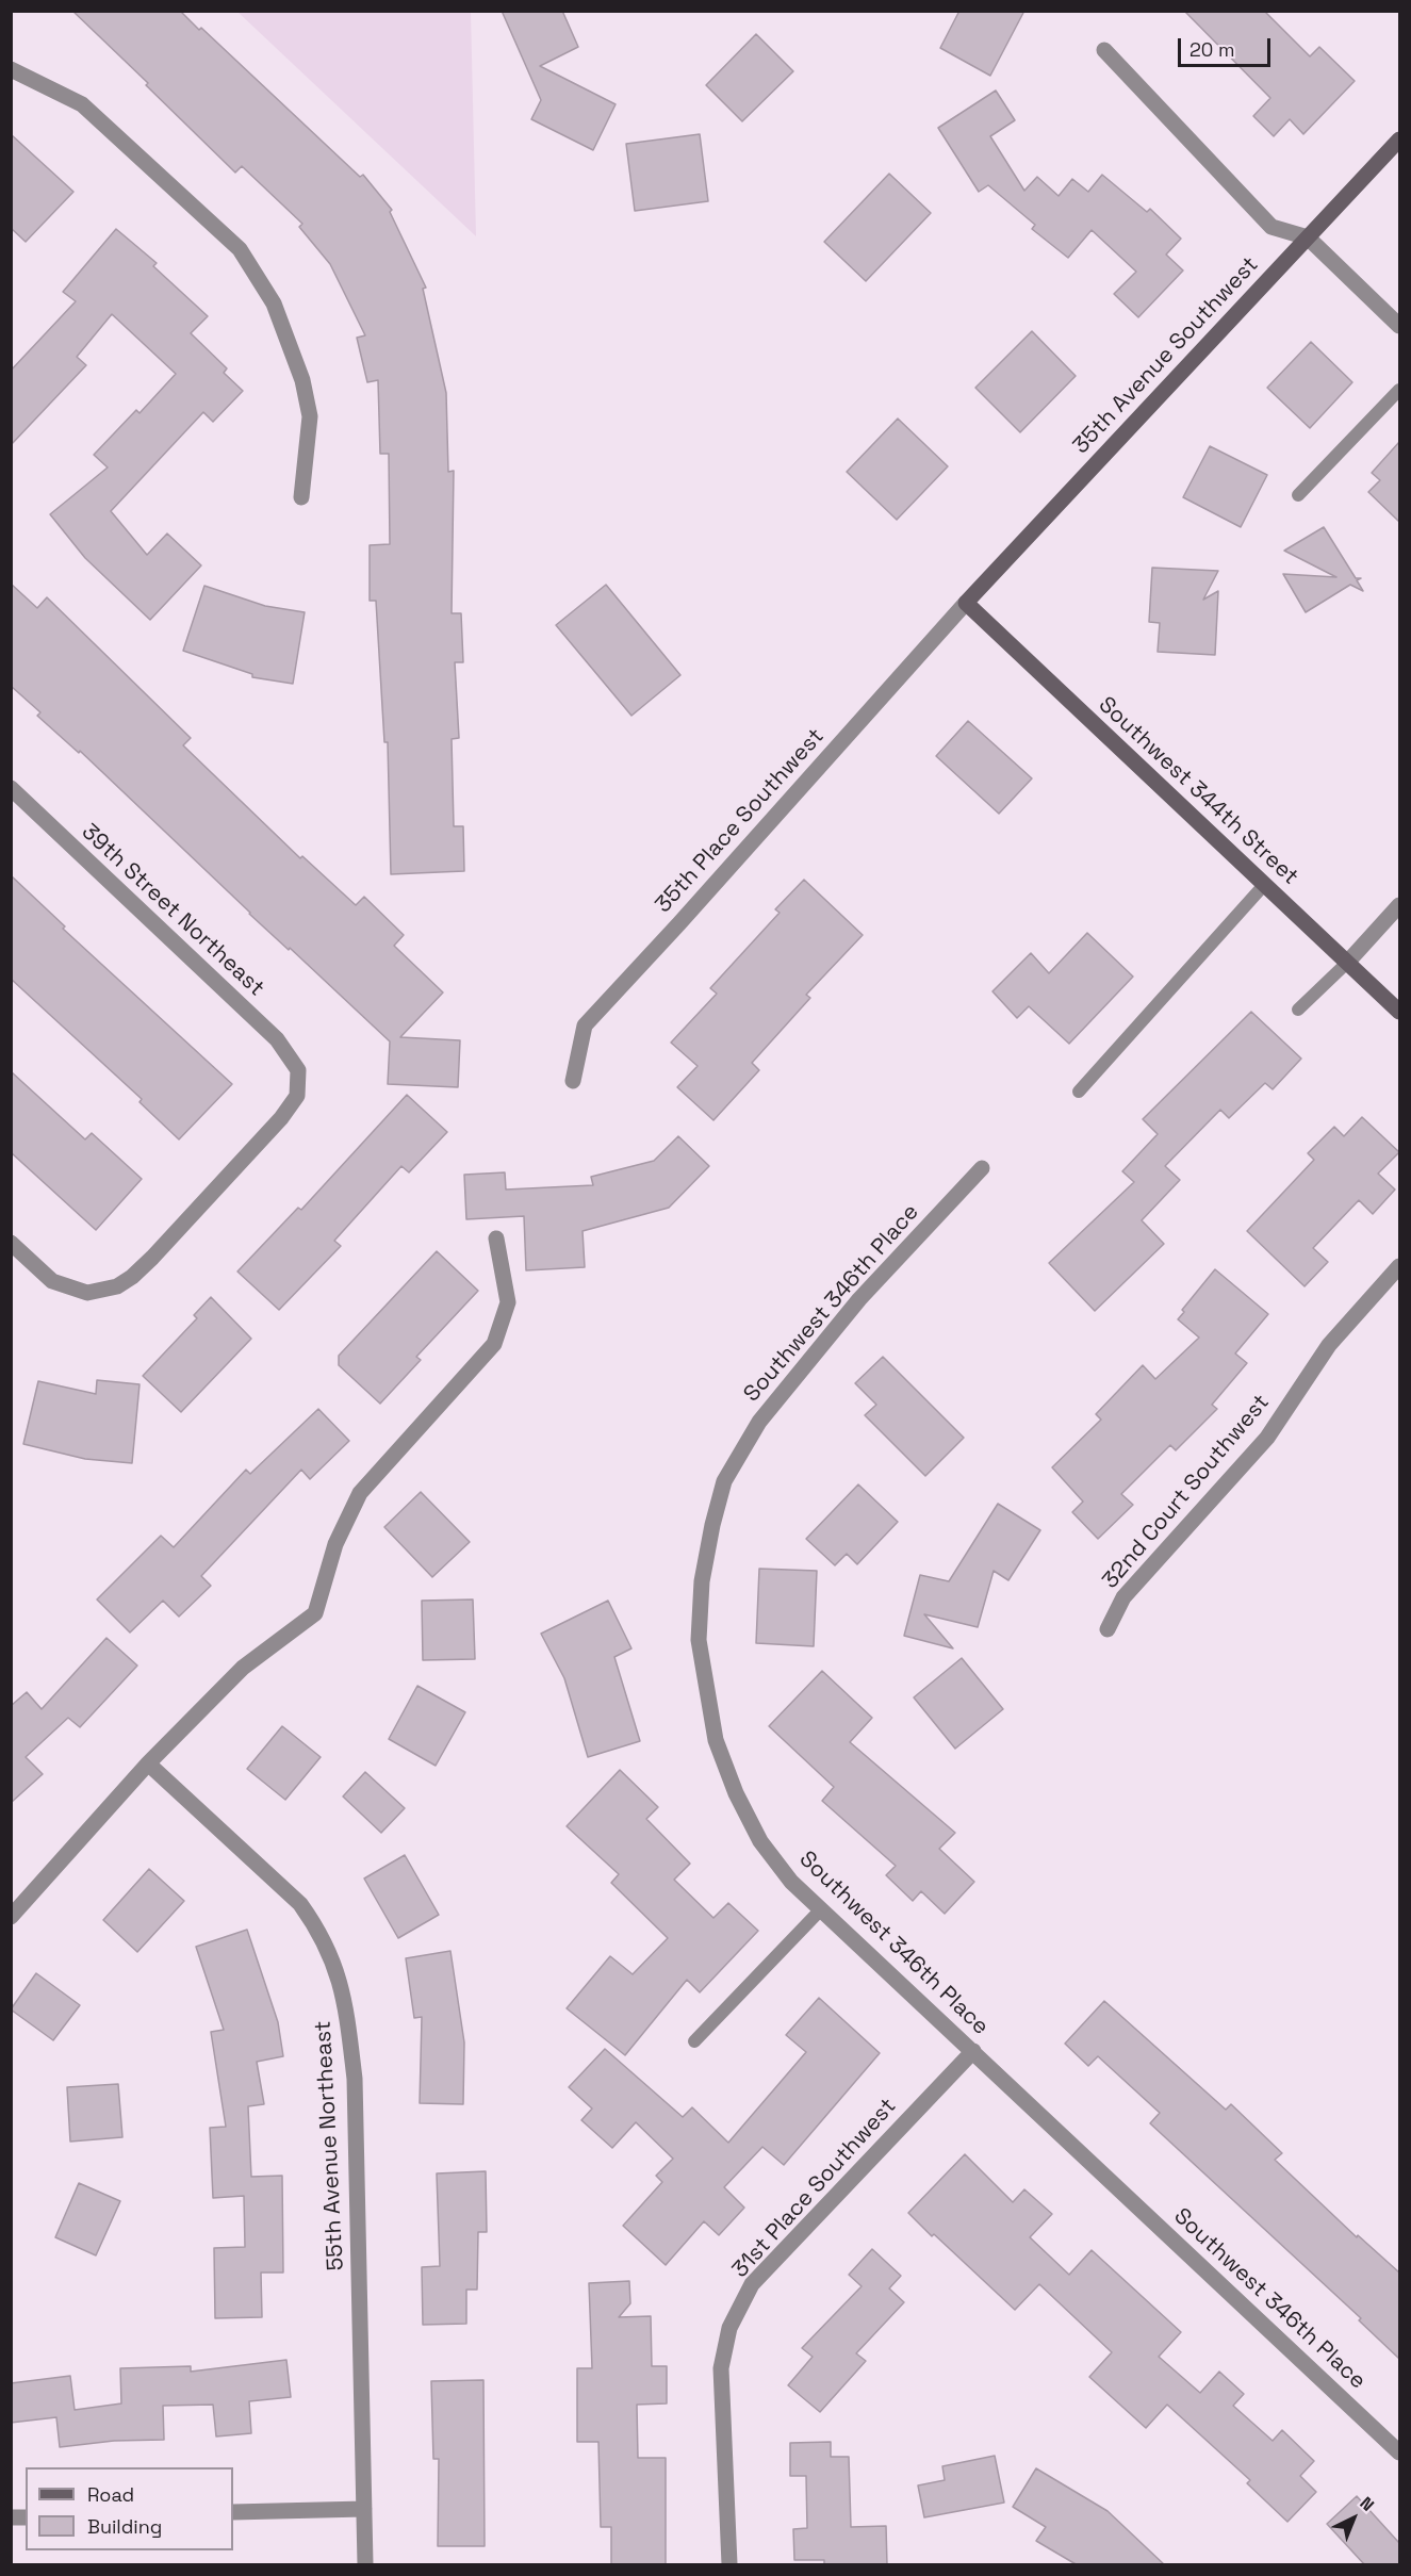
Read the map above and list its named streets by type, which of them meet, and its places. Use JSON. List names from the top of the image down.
{
  "streets": {
    "street": [
      "35th Avenue Southwest",
      "Southwest 344th Street",
      "35th Place Southwest",
      "39th Street Northeast",
      "Southwest 346th Place",
      "32nd Court Southwest",
      "55th Avenue Northeast",
      "31st Place Southwest"
    ]
  },
  "crossings": [
    ["35th Avenue Southwest", "Southwest 344th Street"],
    ["35th Avenue Southwest", "35th Place Southwest"],
    ["Southwest 344th Street", "35th Place Southwest"],
    ["Southwest 346th Place", "31st Place Southwest"]
  ],
  "legend": ["Road", "Building"],
  "scale_bar": "20 m",
  "north": "top right"
}
